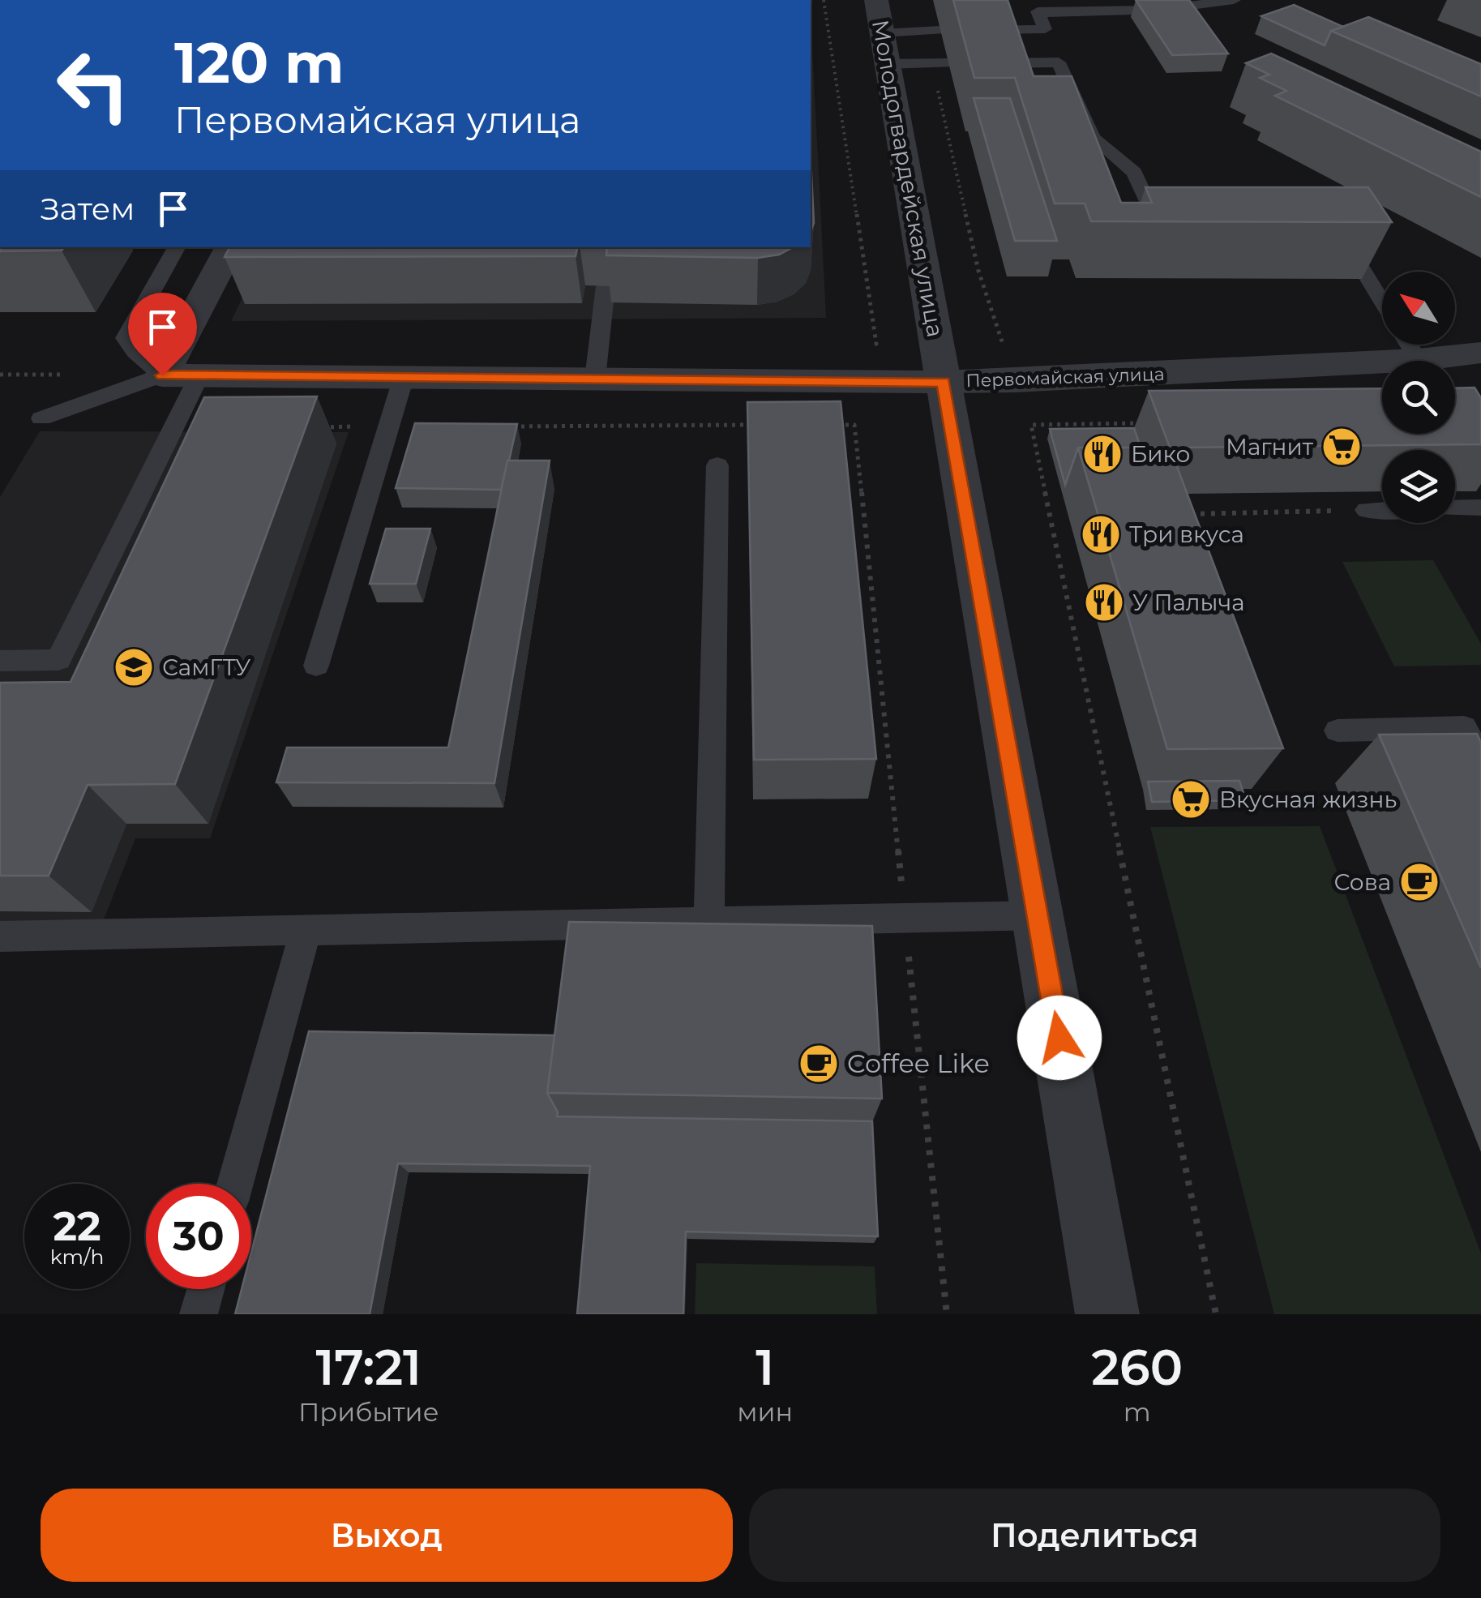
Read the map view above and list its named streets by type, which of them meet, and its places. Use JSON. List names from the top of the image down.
{
  "streets": {
    "street": ["Молодогвардейская улица", "Первомайская улица"]
  },
  "crossings": [
    ["Молодогвардейская улица", "Первомайская улица"]
  ],
  "places": {
    "supermarket": ["Магнит", "Вкусная жизнь"],
    "restaurant": ["Бико", "Три вкуса", "У Палыча"],
    "school or university": ["СамГТУ"],
    "cafe": ["Сова", "Coffee Like"]
  },
  "north": "top left",
  "page": {
    "turn": ["120 m", "Первомайская улица"],
    "then": "Затем",
    "speed": "22 km/h",
    "limit": "30",
    "eta": [
      "17:21",
      "Прибытие",
      "1",
      "мин",
      "260",
      "m"
    ],
    "buttons": ["Выход", "Поделиться"]
  }
}
